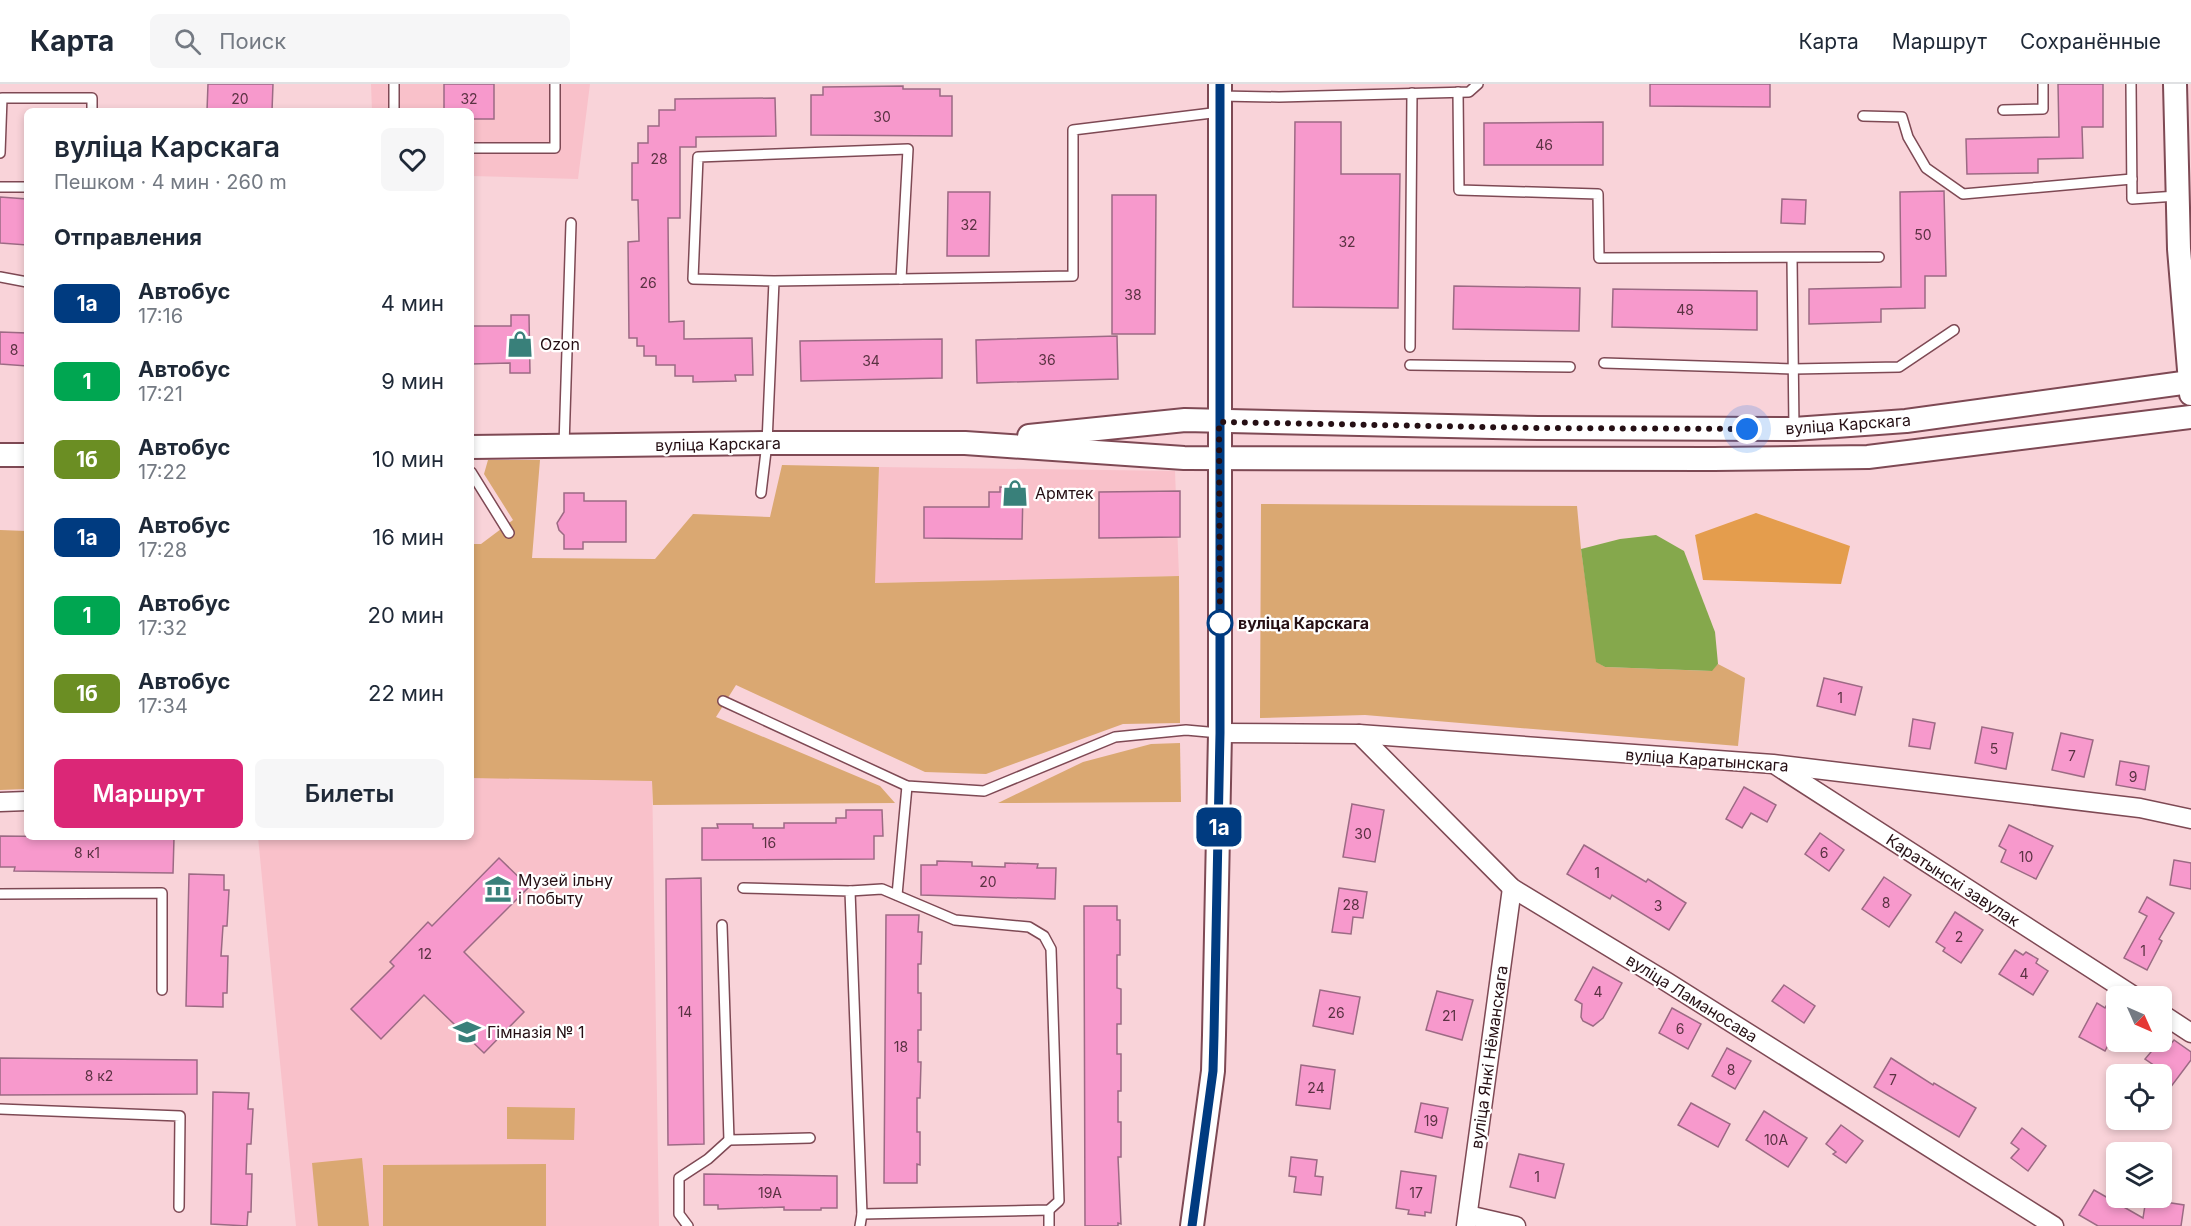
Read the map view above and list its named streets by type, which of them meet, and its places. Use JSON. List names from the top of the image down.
{
  "streets": {
    "street": [
      "вуліца Карскага",
      "вуліца Каратынскага",
      "Каратынскі завулак",
      "вуліца Ламаносава",
      "вуліца Янкі Нёманскага"
    ]
  },
  "crossings": [
    ["вуліца Каратынскага", "Каратынскі завулак"],
    ["вуліца Каратынскага", "вуліца Ламаносава"],
    ["вуліца Ламаносава", "вуліца Янкі Нёманскага"]
  ],
  "places": {
    "shop": ["Ozon", "Армтек"],
    "other": ["вуліца Карскага"],
    "museum": ["Музей ільну і побыту"],
    "school or university": ["Гімназія № 1"]
  },
  "lines": ["bus line 1а"],
  "house_numbers": [
    "20",
    "32",
    "30",
    "46",
    "28",
    "32",
    "50",
    "32",
    "26",
    "38",
    "48",
    "8",
    "36",
    "34",
    "1",
    "5",
    "7",
    "9",
    "30",
    "16",
    "8 к1",
    "6",
    "10",
    "1",
    "20",
    "8",
    "28",
    "3",
    "2",
    "1",
    "12",
    "4",
    "4",
    "14",
    "26",
    "21",
    "6",
    "18",
    "8",
    "8 к2",
    "7",
    "24",
    "19",
    "10А",
    "1",
    "19А",
    "17"
  ],
  "north": "bottom right",
  "page": {
    "header": "Карта",
    "search": "Поиск",
    "nav": ["Карта", "Маршрут", "Сохранённые"],
    "on_map": "1а",
    "heading": [
      ["вуліца Карскага", "Пешком · 4 мин · 260 m"],
      "Отправления"
    ],
    "list": [
      {
        "mark": "1а",
        "name": "Автобус",
        "note": "17:16",
        "value": "4 мин"
      },
      {
        "mark": "1",
        "name": "Автобус",
        "note": "17:21",
        "value": "9 мин"
      },
      {
        "mark": "1б",
        "name": "Автобус",
        "note": "17:22",
        "value": "10 мин"
      },
      {
        "mark": "1а",
        "name": "Автобус",
        "note": "17:28",
        "value": "16 мин"
      },
      {
        "mark": "1",
        "name": "Автобус",
        "note": "17:32",
        "value": "20 мин"
      },
      {
        "mark": "1б",
        "name": "Автобус",
        "note": "17:34",
        "value": "22 мин"
      }
    ],
    "buttons": ["Маршрут", "Билеты"]
  }
}
